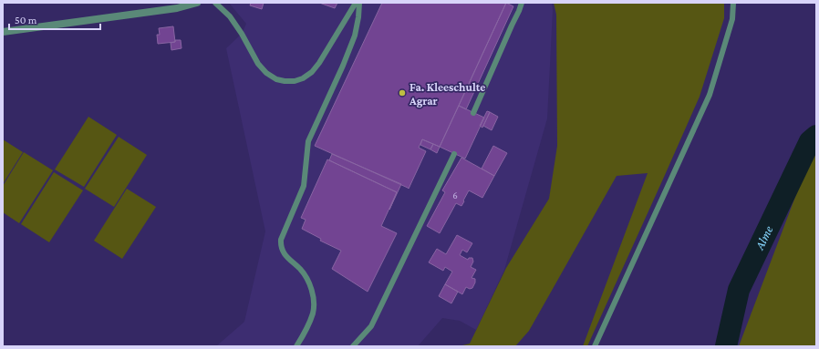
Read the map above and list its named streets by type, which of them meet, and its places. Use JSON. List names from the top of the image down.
{
  "water": ["Alme"],
  "places": ["Fa. Kleeschulte Agrar"],
  "house_numbers": ["6"],
  "scale_bar": "50 m"
}
